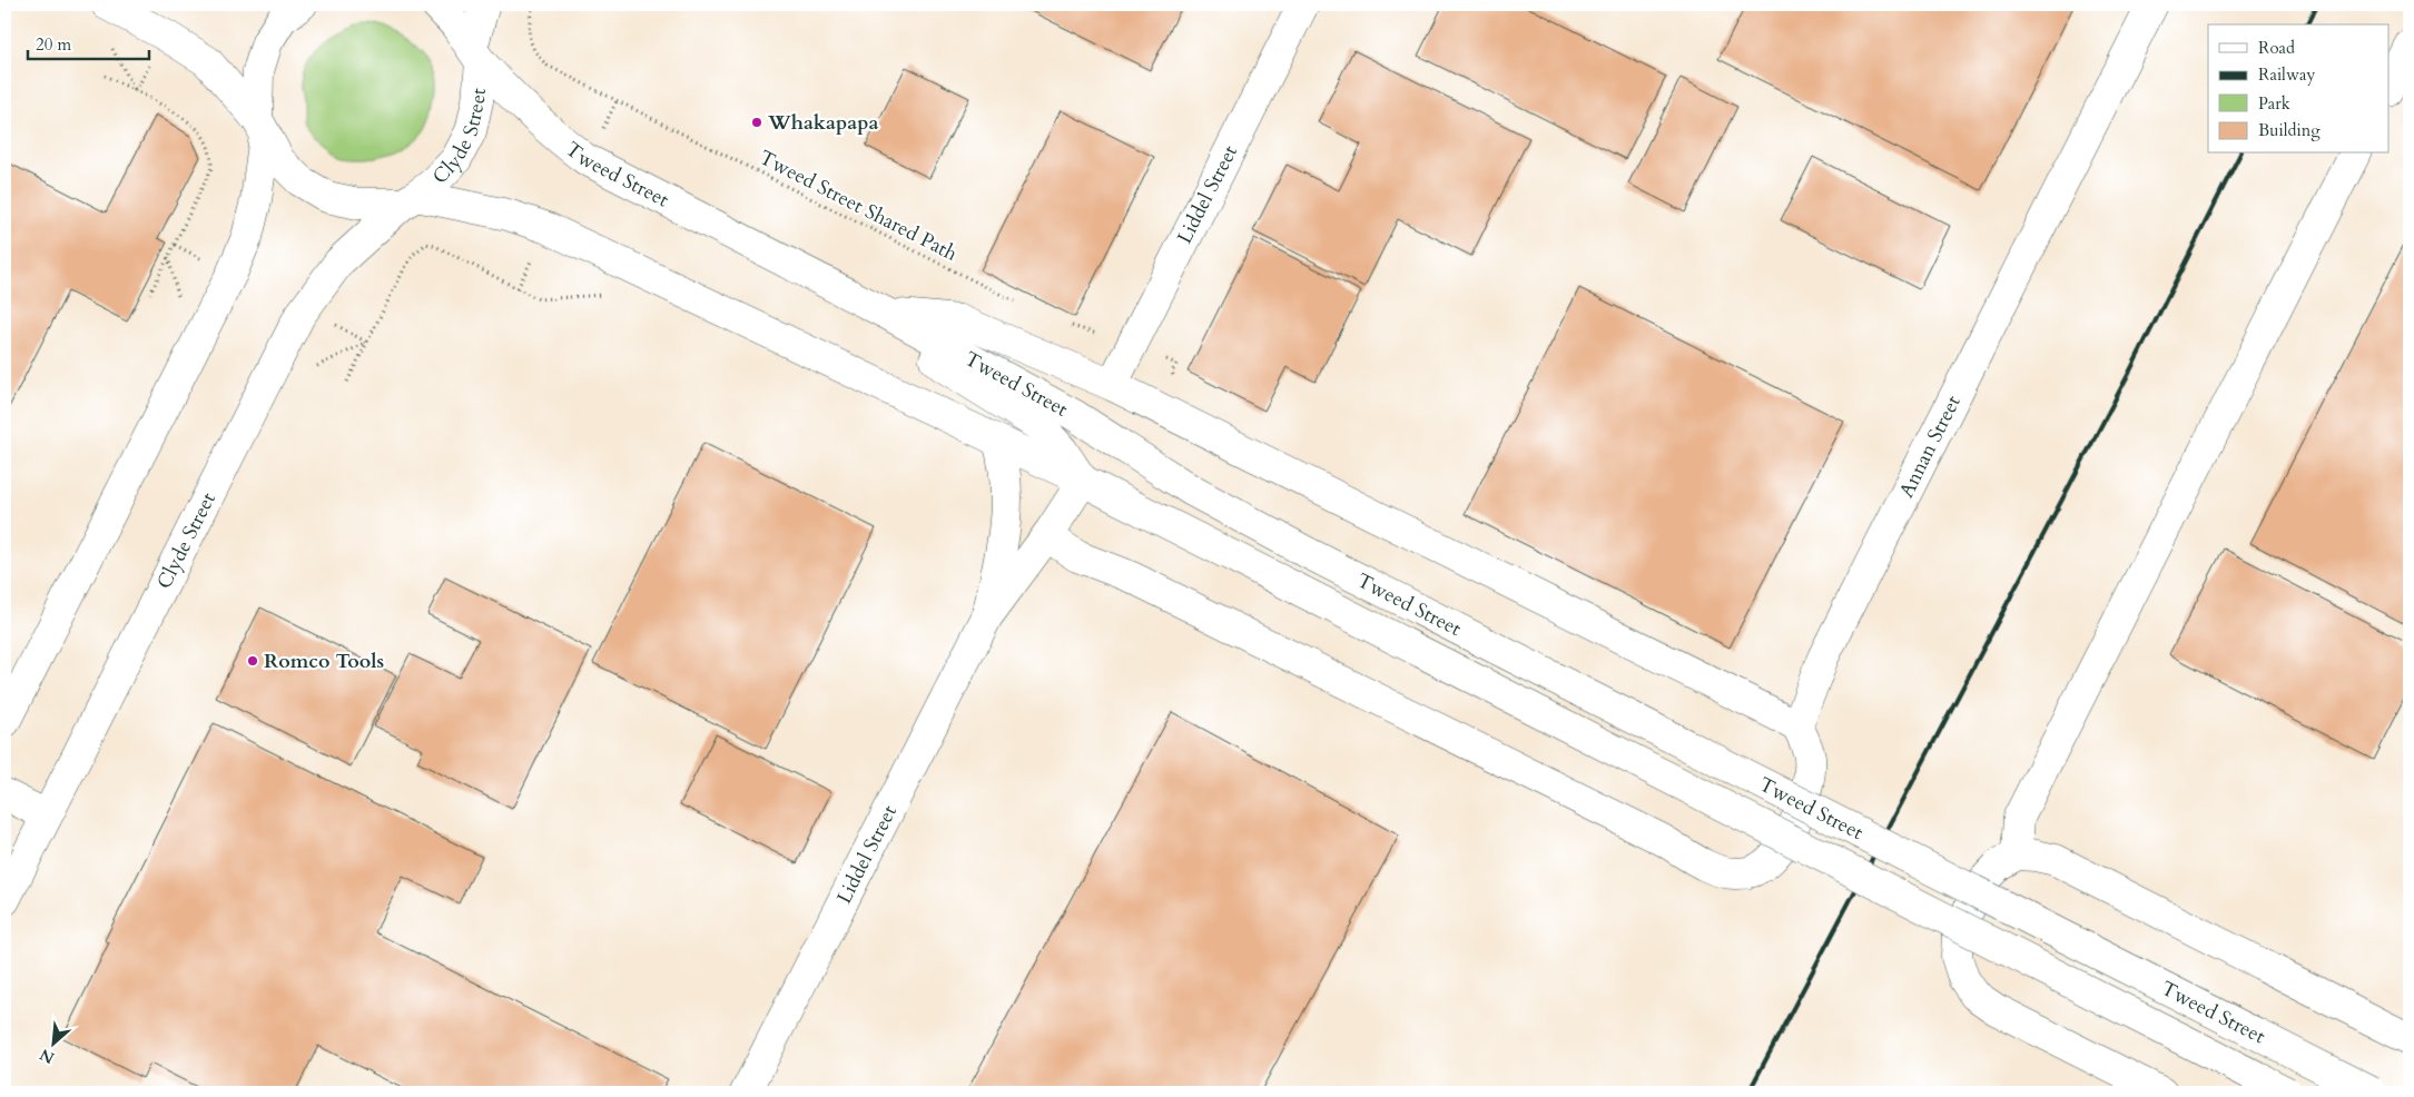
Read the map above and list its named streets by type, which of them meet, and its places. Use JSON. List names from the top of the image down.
{
  "streets": {
    "main road": [
      "Clyde Street",
      "Tweed Street",
      "Liddel Street",
      "Annan Street"
    ],
    "path": ["Tweed Street Shared Path"]
  },
  "crossings": [
    ["Clyde Street", "Tweed Street"],
    ["Tweed Street", "Liddel Street"]
  ],
  "places": ["Whakapapa", "Romco Tools"],
  "legend": [
    "Road",
    "Railway",
    "Park",
    "Building"
  ],
  "scale_bar": "20 m",
  "north": "bottom left"
}
